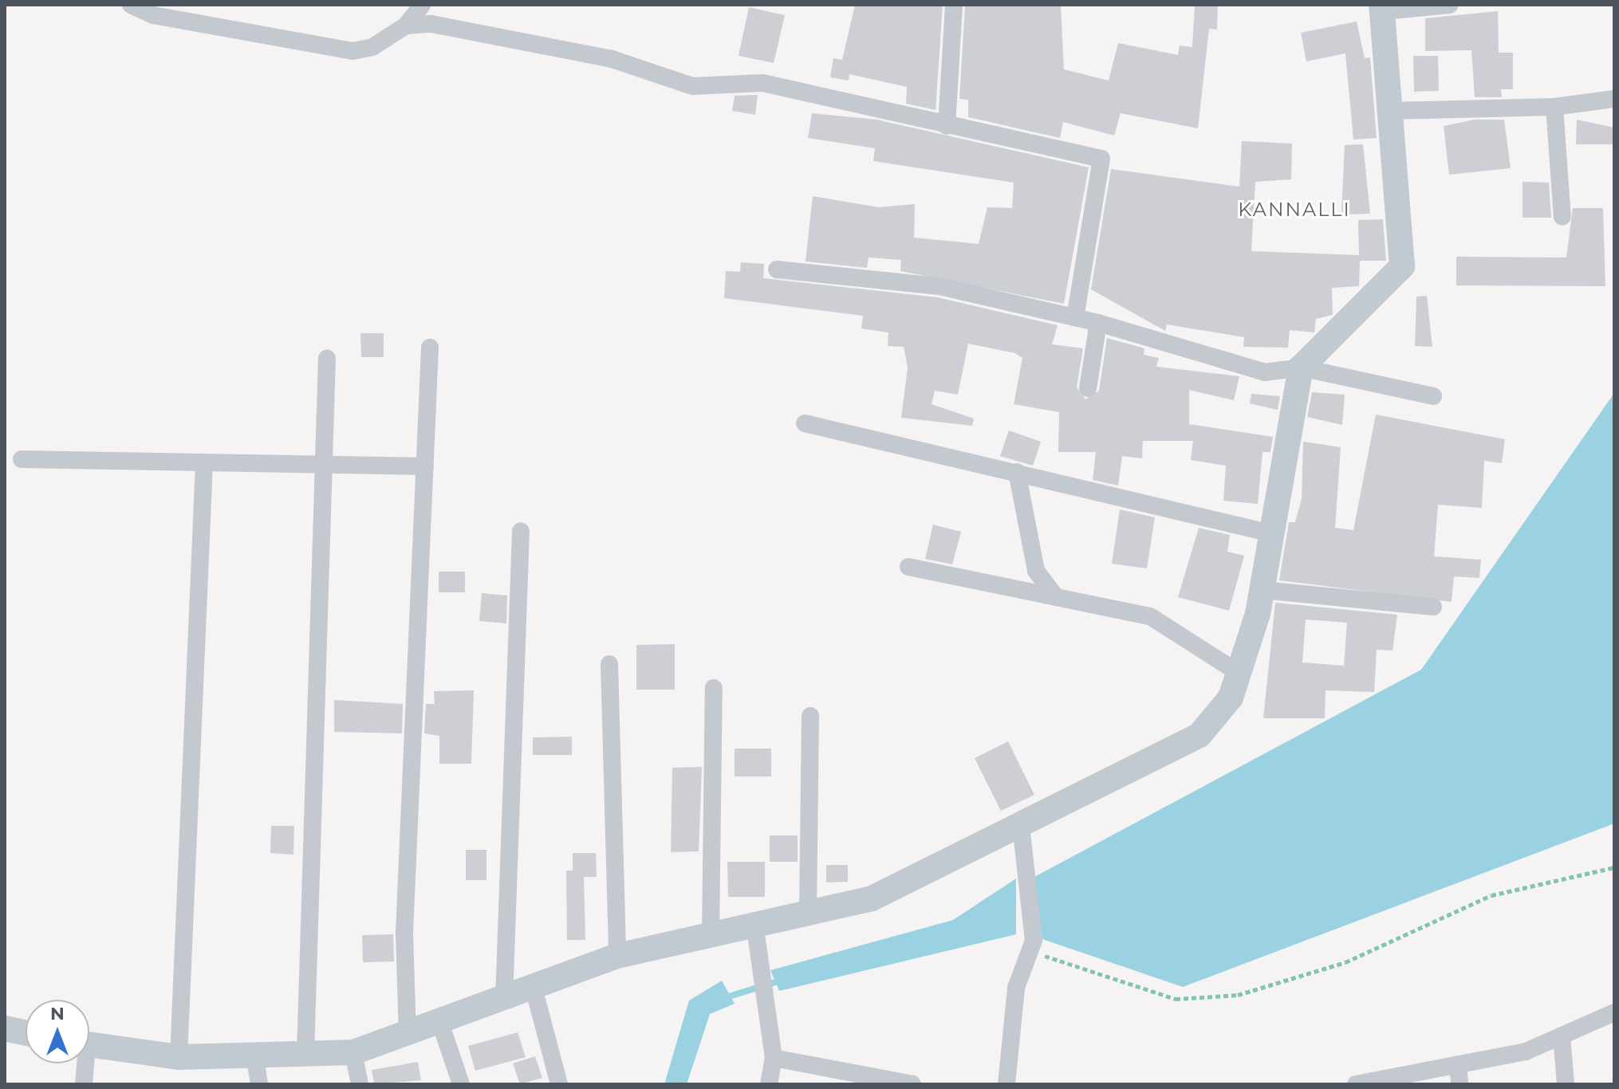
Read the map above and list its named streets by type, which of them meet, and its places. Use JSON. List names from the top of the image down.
{
  "districts": ["KANNALLI"],
  "north": "top"
}
